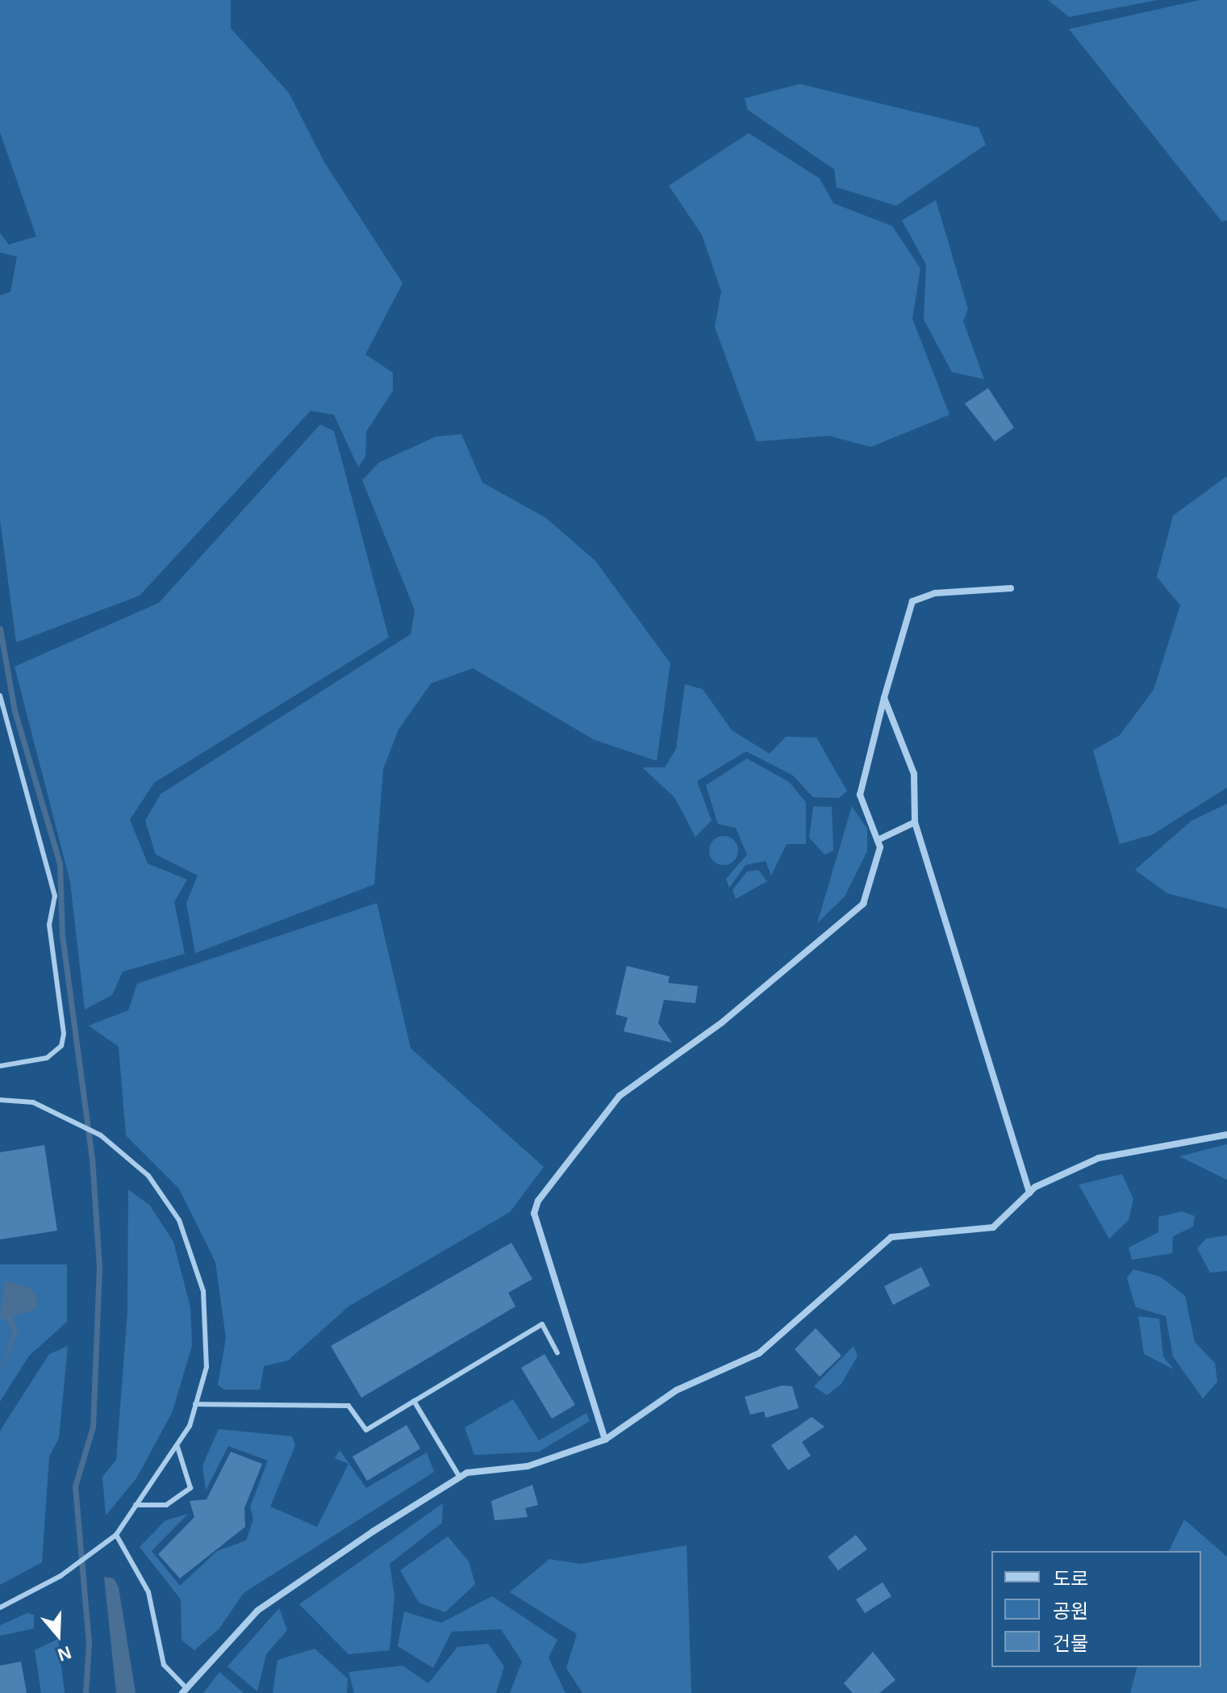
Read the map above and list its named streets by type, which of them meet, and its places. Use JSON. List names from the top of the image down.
{
  "legend": ["도로", "공원", "건물"],
  "north": "bottom"
}
